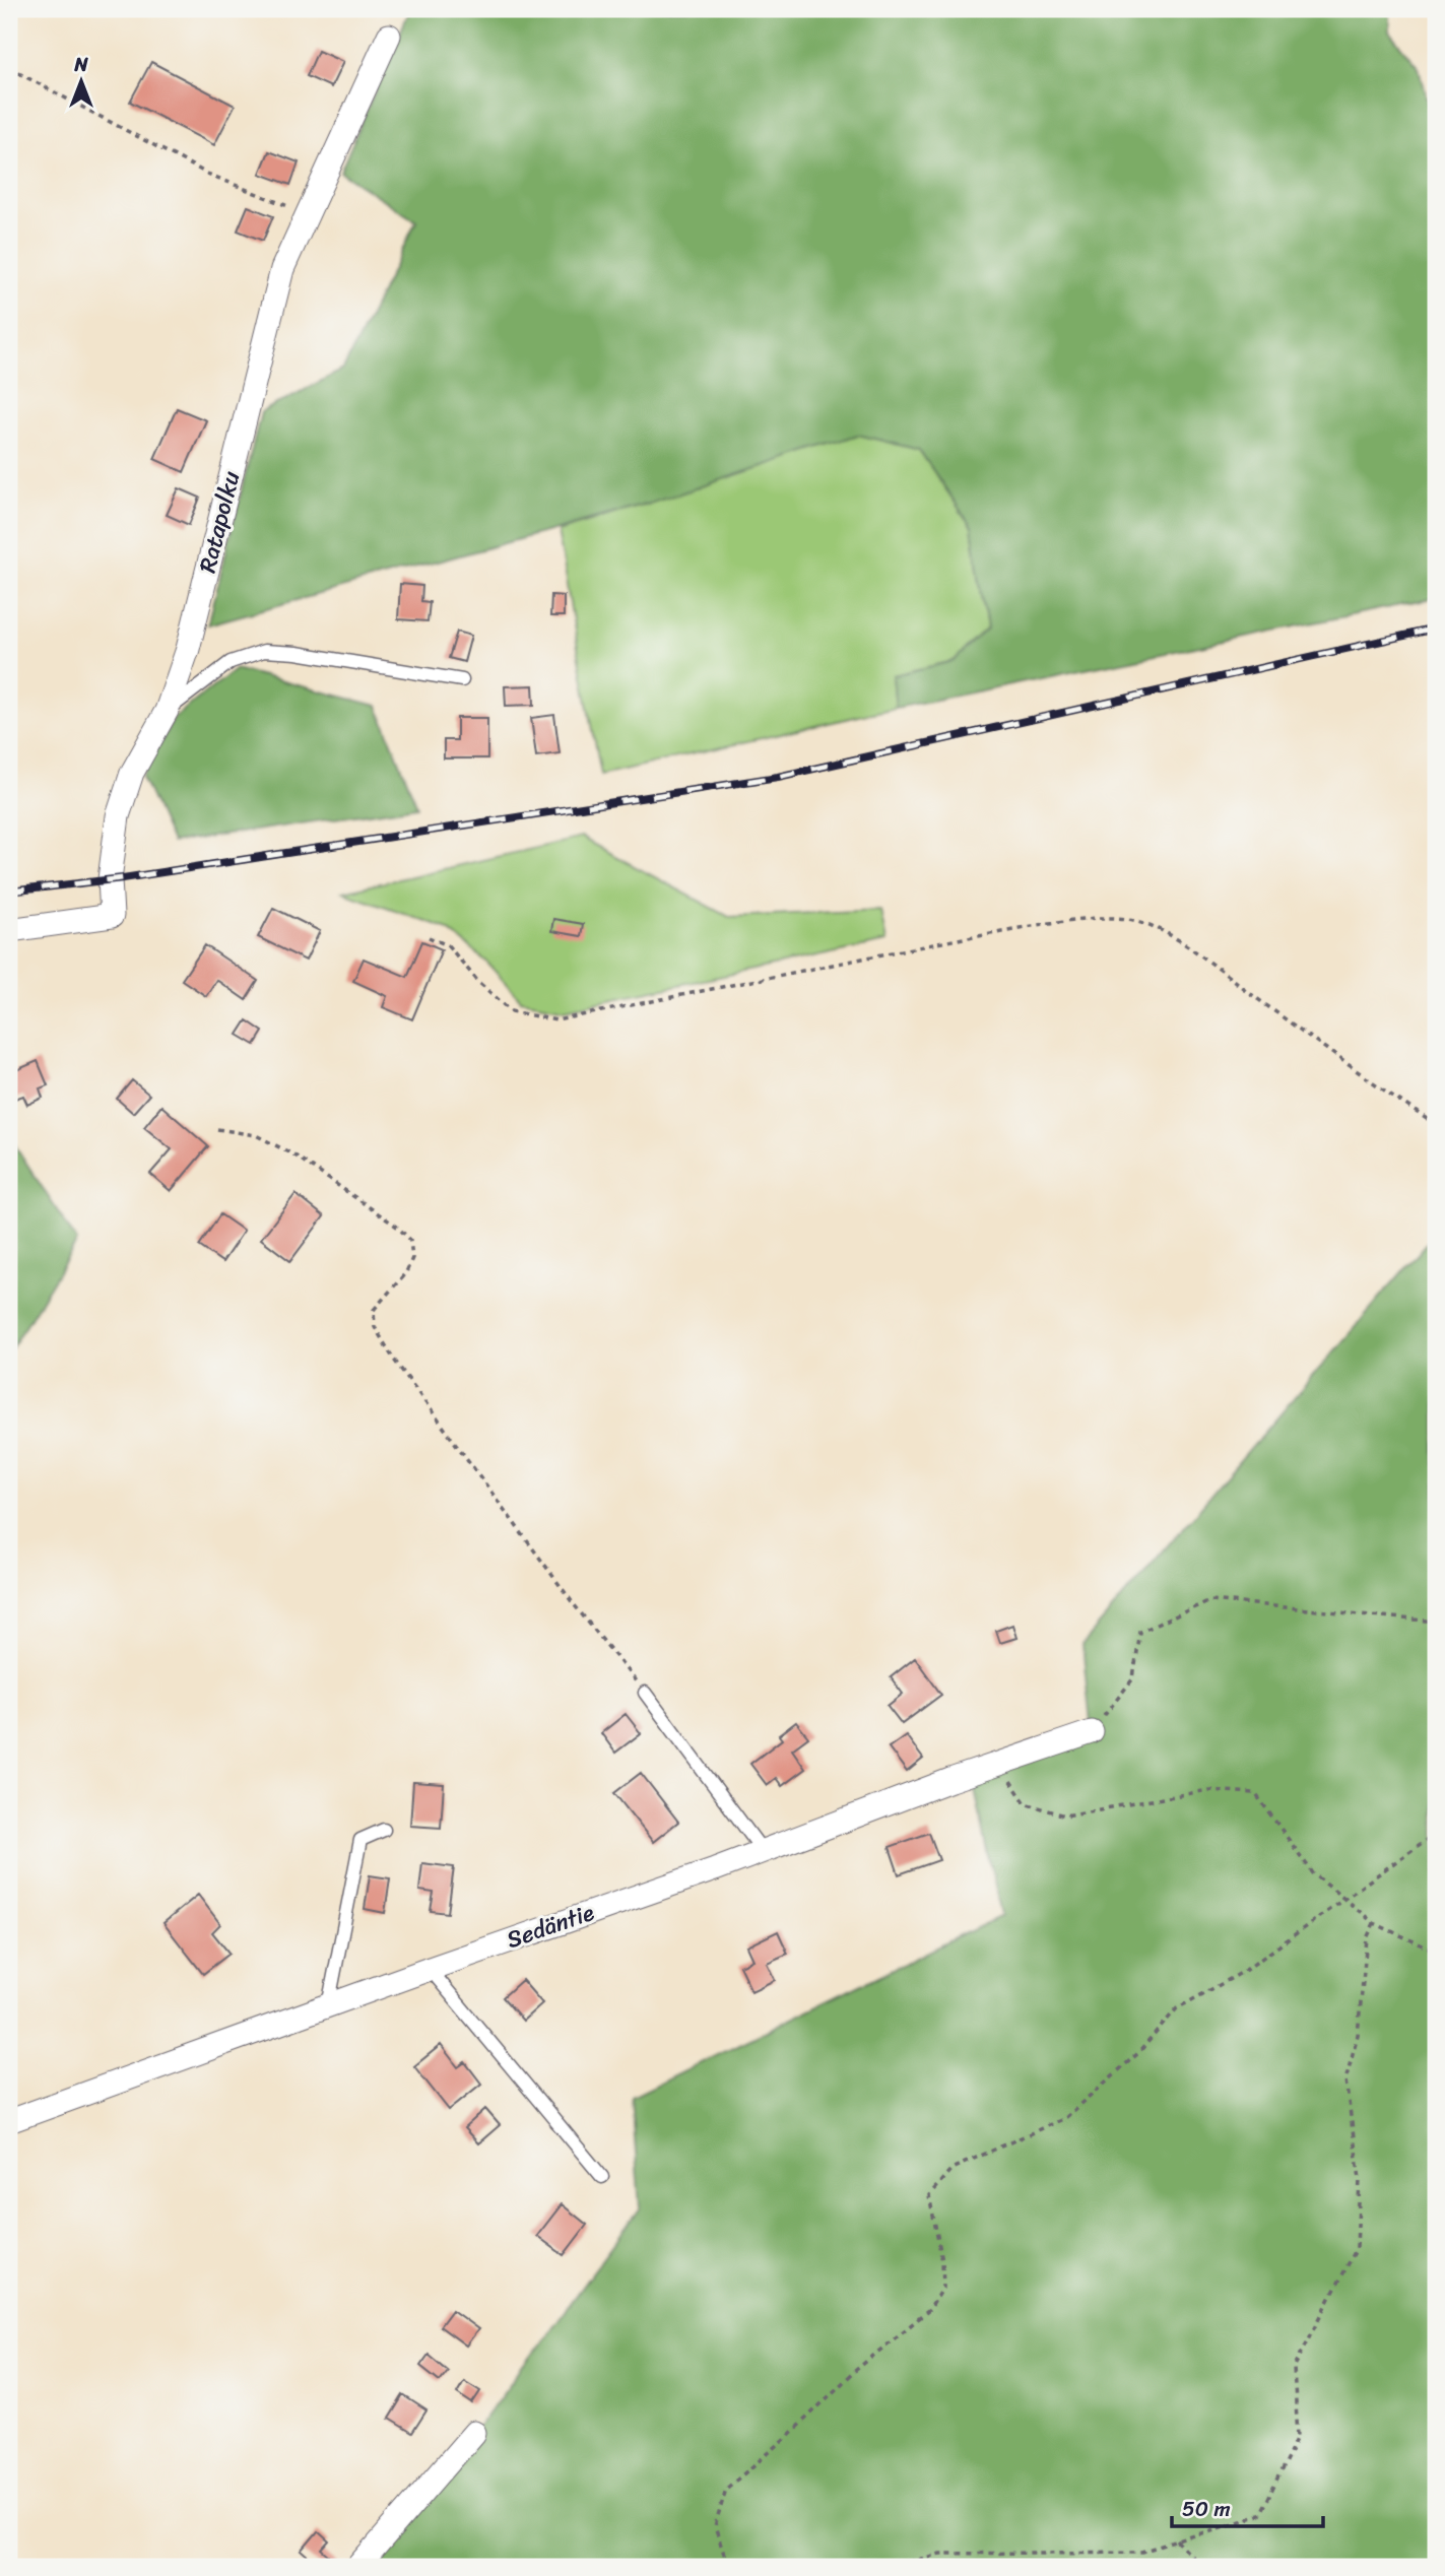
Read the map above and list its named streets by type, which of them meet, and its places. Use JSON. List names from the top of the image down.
{
  "streets": {
    "street": ["Ratapolku", "Sedäntie"]
  },
  "scale_bar": "50 m",
  "north": "top"
}
